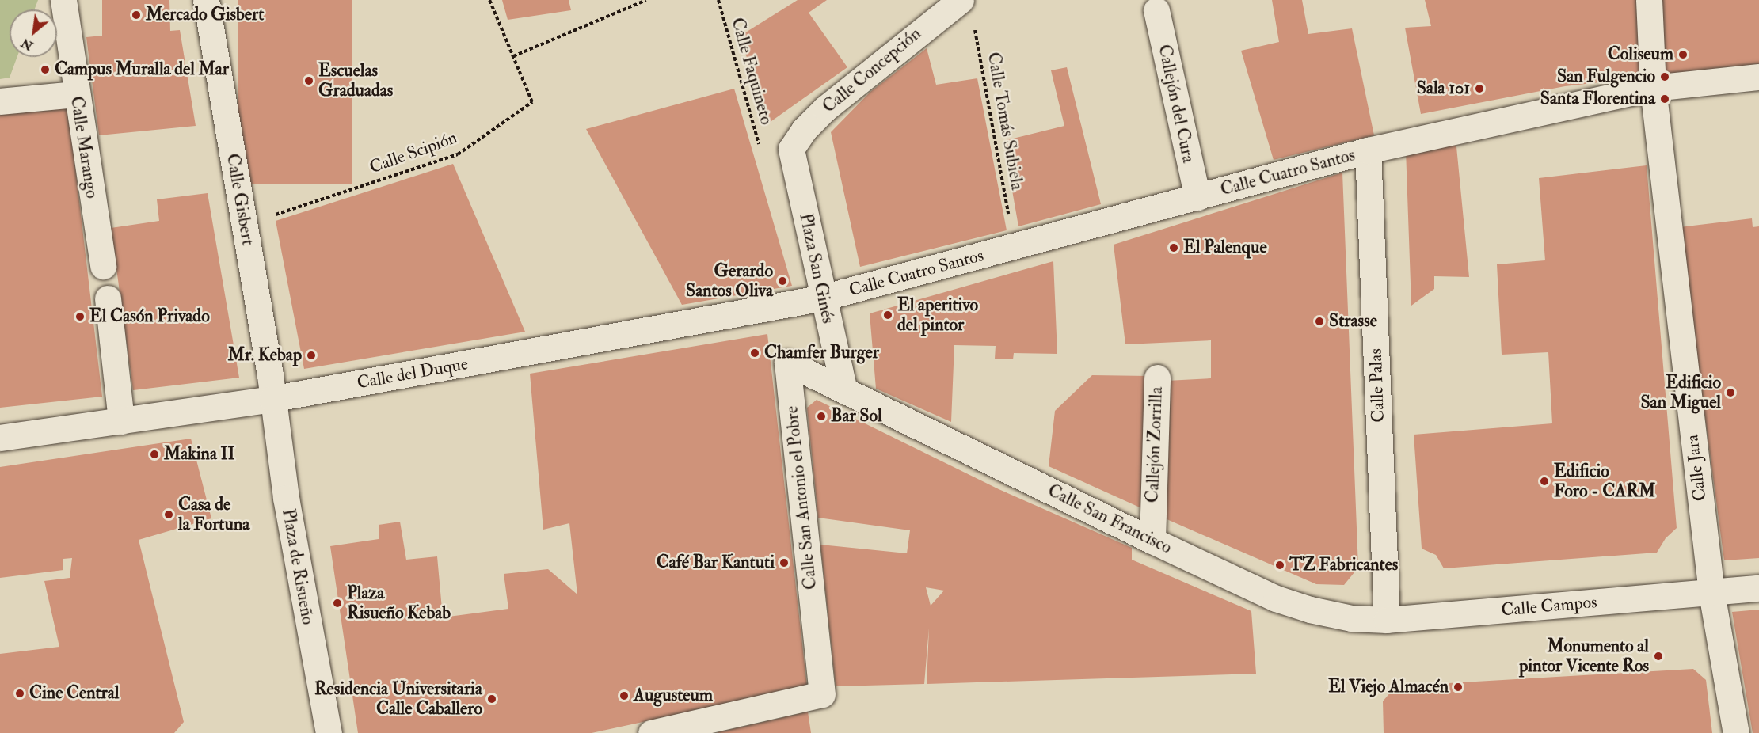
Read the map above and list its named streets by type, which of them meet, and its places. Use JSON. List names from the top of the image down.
{
  "streets": {
    "street": [
      "Calle Concepción",
      "Callejón del Cura",
      "Calle Marango",
      "Calle Cuatro Santos",
      "Calle Gisbert",
      "Plaza San Ginés",
      "Calle del Duque",
      "Calle Palas",
      "Callejón Zorrilla",
      "Calle Jara",
      "Calle San Antonio el Pobre",
      "Calle San Francisco",
      "Plaza de Risueño",
      "Calle Campos"
    ],
    "path": ["Calle Faquineto", "Calle Tomás Subiela", "Calle Scipión"]
  },
  "crossings": [
    ["Calle Concepción", "Calle Faquineto"],
    ["Calle Concepción", "Plaza San Ginés"],
    ["Calle Faquineto", "Plaza San Ginés"],
    ["Callejón del Cura", "Calle Cuatro Santos"],
    ["Calle Tomás Subiela", "Calle Cuatro Santos"],
    ["Calle Cuatro Santos", "Plaza San Ginés"],
    ["Calle Cuatro Santos", "Calle del Duque"],
    ["Calle Cuatro Santos", "Calle Palas"],
    ["Calle Cuatro Santos", "Calle Jara"],
    ["Calle Gisbert", "Calle del Duque"],
    ["Calle Gisbert", "Plaza de Risueño"],
    ["Plaza San Ginés", "Calle del Duque"],
    ["Plaza San Ginés", "Calle San Antonio el Pobre"],
    ["Plaza San Ginés", "Calle San Francisco"],
    ["Calle del Duque", "Plaza de Risueño"],
    ["Calle Palas", "Calle San Francisco"],
    ["Calle Palas", "Calle Campos"],
    ["Callejón Zorrilla", "Calle San Francisco"],
    ["Calle Jara", "Calle Campos"],
    ["Calle San Antonio el Pobre", "Calle San Francisco"],
    ["Calle San Francisco", "Calle Campos"]
  ],
  "places": [
    "Mercado Gisbert",
    "Coliseum",
    "Campus Muralla del Mar",
    "San Fulgencio",
    "Escuelas Graduadas",
    "Sala 101",
    "Santa Florentina",
    "El Palenque",
    "Gerardo Santos Oliva",
    "El aperitivo del pintor",
    "El Casón Privado",
    "Strasse",
    "Chamfer Burger",
    "Mr. Kebap",
    "Edificio San Miguel",
    "Bar Sol",
    "Makina II",
    "Edificio Foro - CARM",
    "Casa de la Fortuna",
    "Café Bar Kantuti",
    "TZ Fabricantes",
    "Plaza Risueño Kebab",
    "Monumento al pintor Vicente Ros",
    "El Viejo Almacén",
    "Cine Central",
    "Augusteum",
    "Residencia Universitaria Calle Caballero"
  ],
  "north": "bottom left"
}
